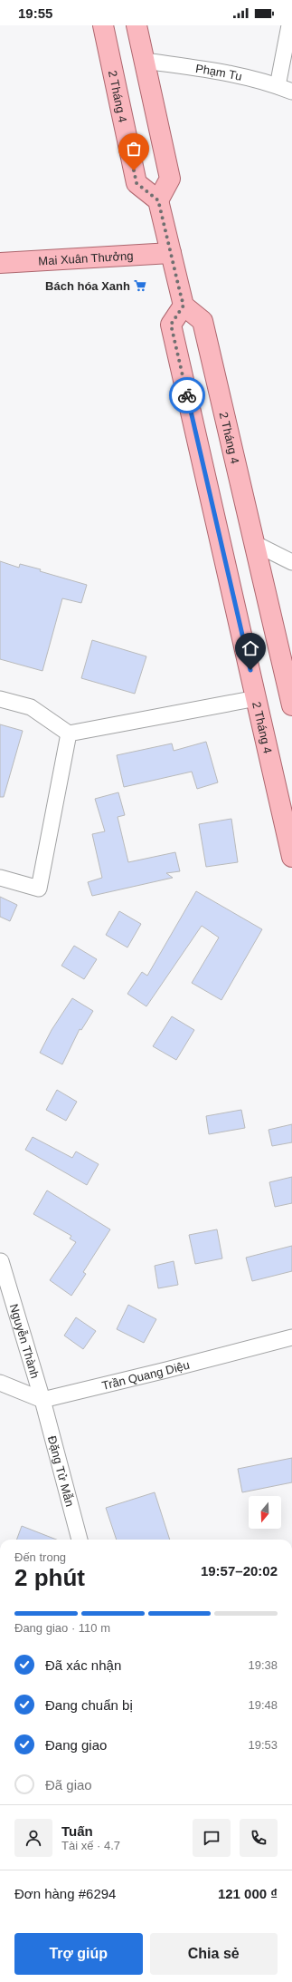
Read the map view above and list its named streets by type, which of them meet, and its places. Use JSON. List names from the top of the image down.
{
  "streets": {
    "main road": ["2 Tháng 4", "Mai Xuân Thưởng"],
    "street": [
      "Phạm Tu",
      "Nguyễn Thành",
      "Trần Quang Diệu",
      "Đặng Tử Mẫn"
    ]
  },
  "crossings": [
    ["Nguyễn Thành", "Trần Quang Diệu"],
    ["Nguyễn Thành", "Đặng Tử Mẫn"],
    ["Trần Quang Diệu", "Đặng Tử Mẫn"]
  ],
  "places": {
    "supermarket": ["Bách hóa Xanh"]
  },
  "north": "bottom",
  "page": {
    "status": "19:55",
    "heading": ["2 phút", "Đến trong", "19:57–20:02"],
    "panel": [
      "Tuấn",
      "Tài xế · 4.7",
      "Đơn hàng #6294",
      "121 000 ₫"
    ],
    "bar": "Đang giao · 110 m",
    "list": [
      ["Đã xác nhận", "19:38"],
      ["Đang chuẩn bị", "19:48"],
      ["Đang giao", "19:53"],
      "Đã giao"
    ],
    "buttons": ["Trợ giúp", "Chia sẻ"]
  }
}
